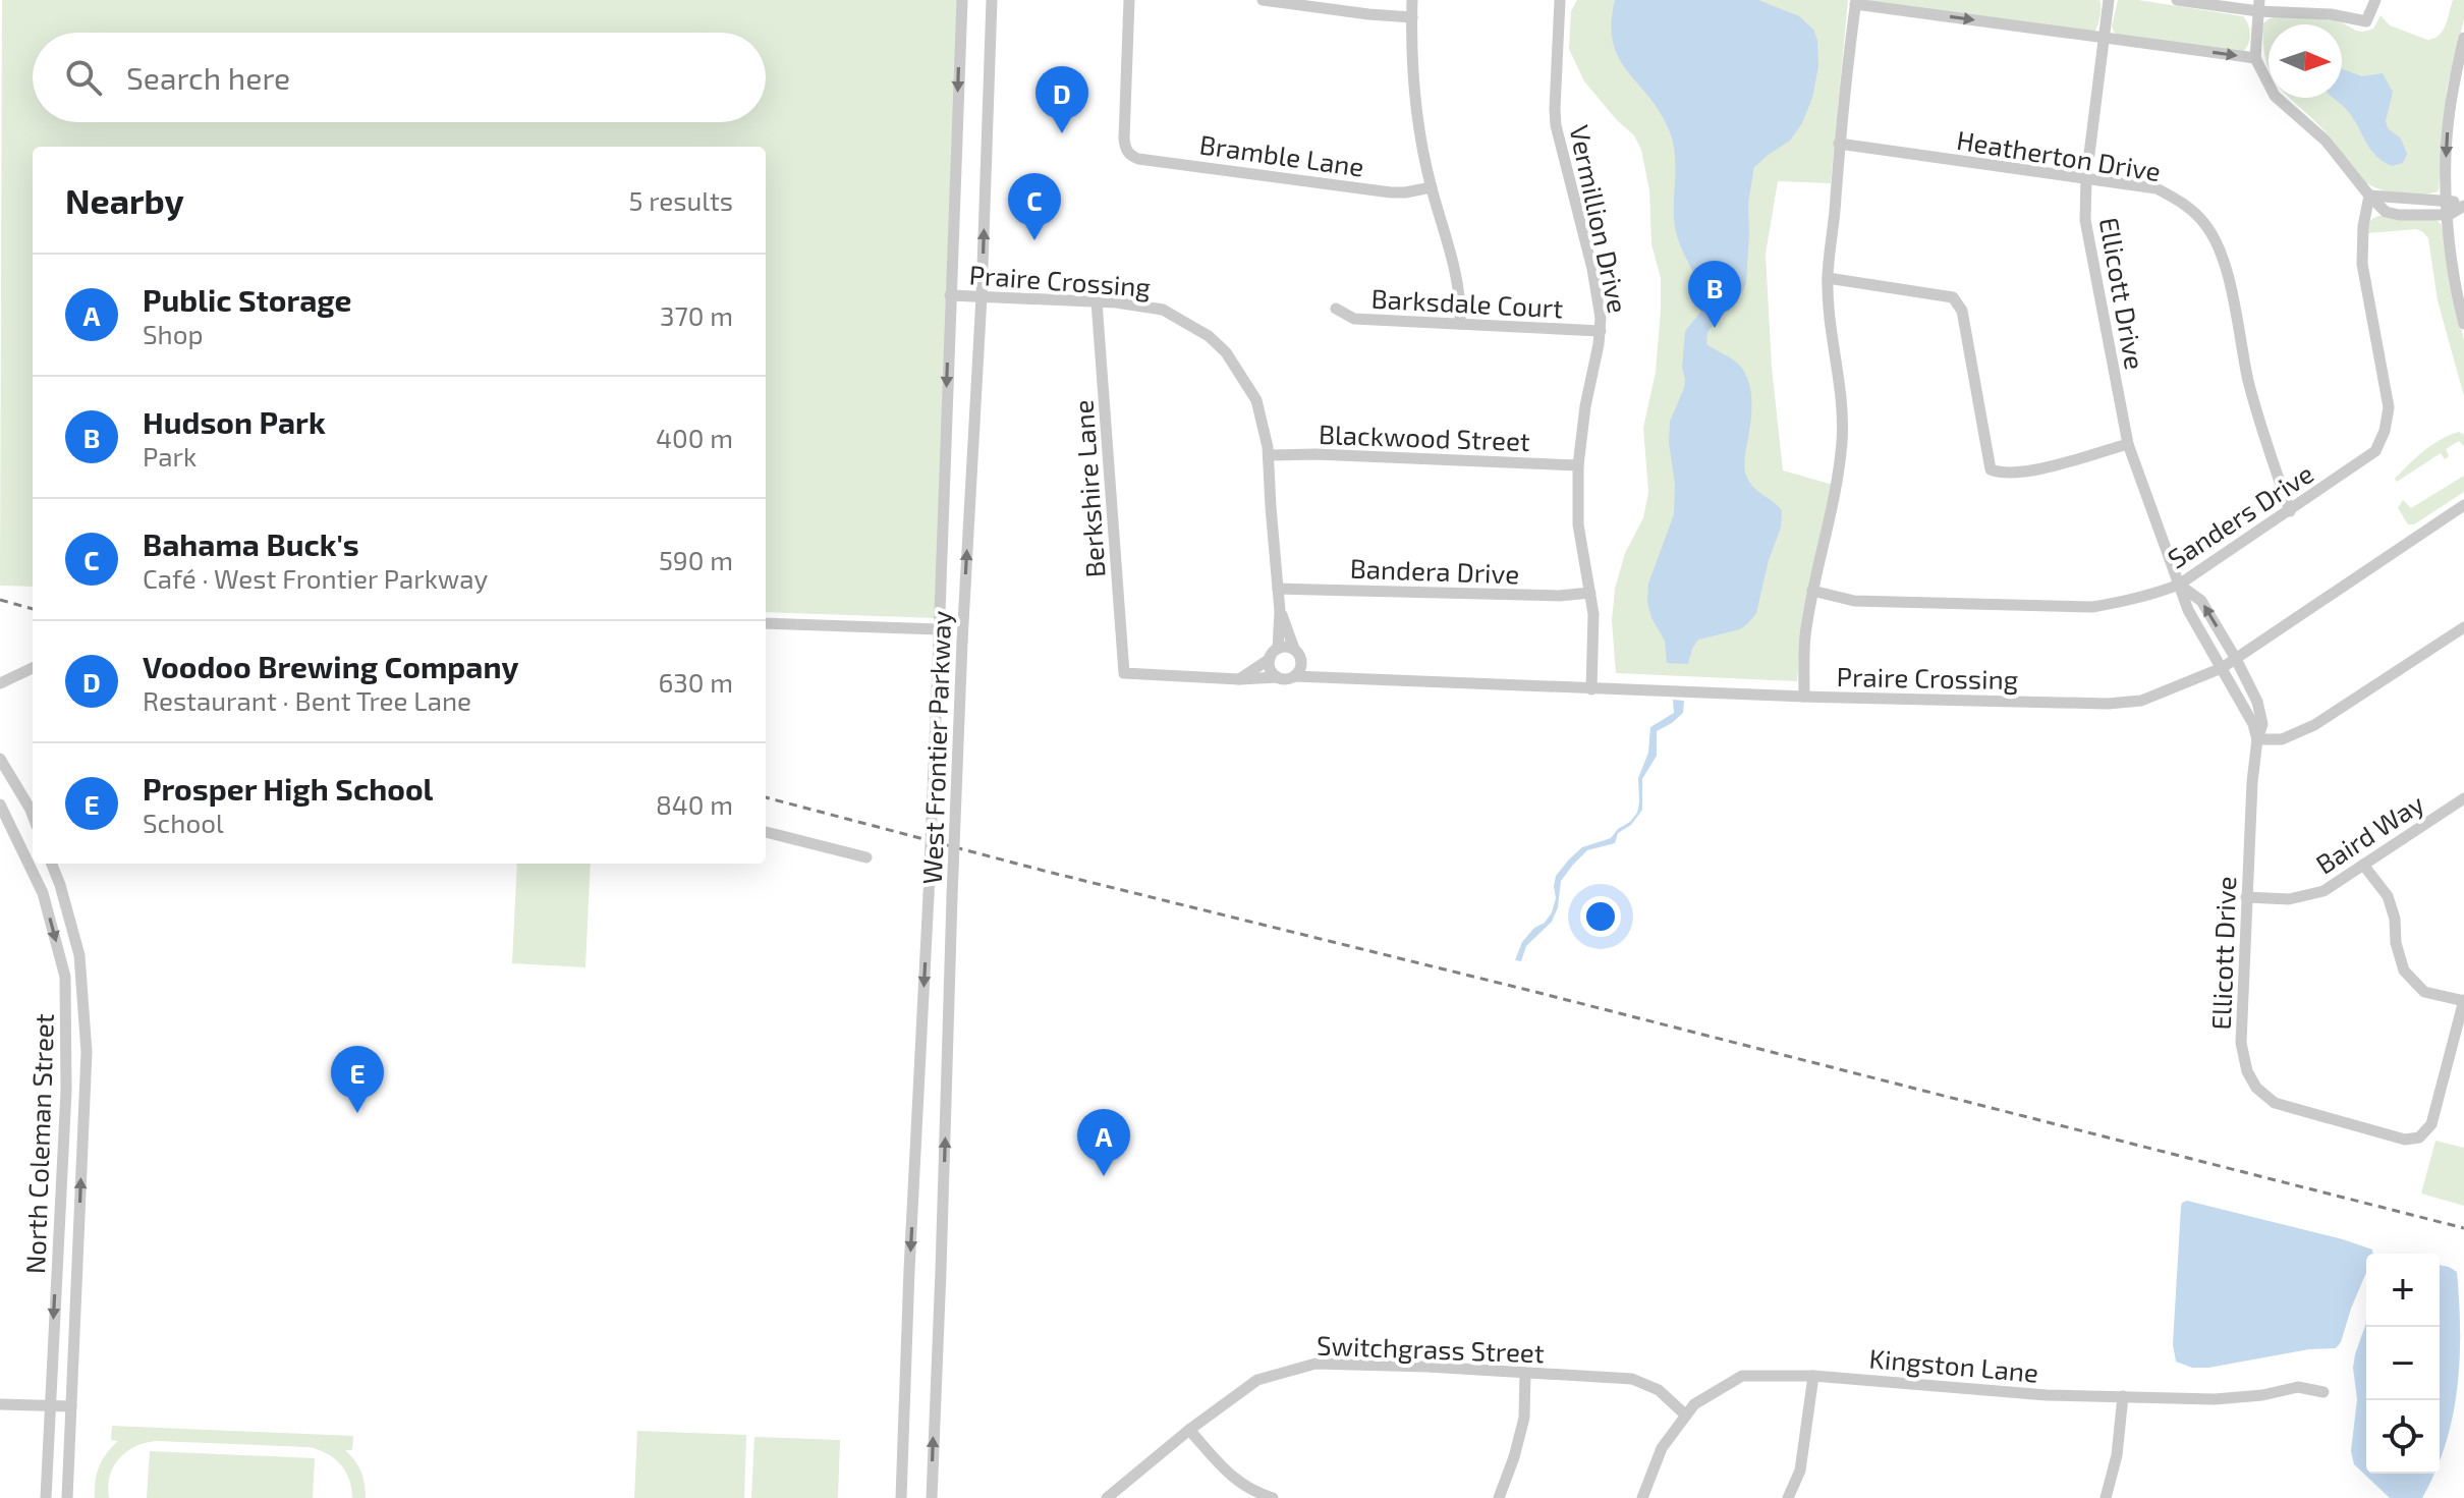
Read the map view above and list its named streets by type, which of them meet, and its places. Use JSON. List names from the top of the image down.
{
  "streets": {
    "street": [
      "Bramble Lane",
      "Heatherton Drive",
      "Vermillion Drive",
      "Praire Crossing",
      "Ellicott Drive",
      "Barksdale Court",
      "Blackwood Street",
      "Berkshire Lane",
      "Sanders Drive",
      "Bandera Drive",
      "West Frontier Parkway",
      "Baird Way",
      "North Coleman Street",
      "Switchgrass Street",
      "Kingston Lane"
    ]
  },
  "crossings": [
    ["Heatherton Drive", "Ellicott Drive"],
    ["Heatherton Drive", "Sanders Drive"],
    ["Vermillion Drive", "Praire Crossing"],
    ["Vermillion Drive", "Barksdale Court"],
    ["Vermillion Drive", "Blackwood Street"],
    ["Vermillion Drive", "Bandera Drive"],
    ["Praire Crossing", "Ellicott Drive"],
    ["Praire Crossing", "Blackwood Street"],
    ["Praire Crossing", "Berkshire Lane"],
    ["Praire Crossing", "Bandera Drive"],
    ["Praire Crossing", "West Frontier Parkway"],
    ["Ellicott Drive", "Sanders Drive"],
    ["Ellicott Drive", "Baird Way"],
    ["Switchgrass Street", "Kingston Lane"]
  ],
  "north": "right",
  "page": {
    "search": "Search here",
    "pins": [
      "D",
      "C",
      "B",
      "E",
      "A"
    ],
    "heading": ["Nearby", "5 results"],
    "list": [
      {
        "mark": "A",
        "name": "Public Storage",
        "note": "Shop",
        "value": "370 m"
      },
      {
        "mark": "B",
        "name": "Hudson Park",
        "note": "Park",
        "value": "400 m"
      },
      {
        "mark": "C",
        "name": "Bahama Buck's",
        "note": "Café · West Frontier Parkway",
        "value": "590 m"
      },
      {
        "mark": "D",
        "name": "Voodoo Brewing Company",
        "note": "Restaurant · Bent Tree Lane",
        "value": "630 m"
      },
      {
        "mark": "E",
        "name": "Prosper High School",
        "note": "School",
        "value": "840 m"
      }
    ],
    "map_buttons": ["+", "−"]
  }
}
